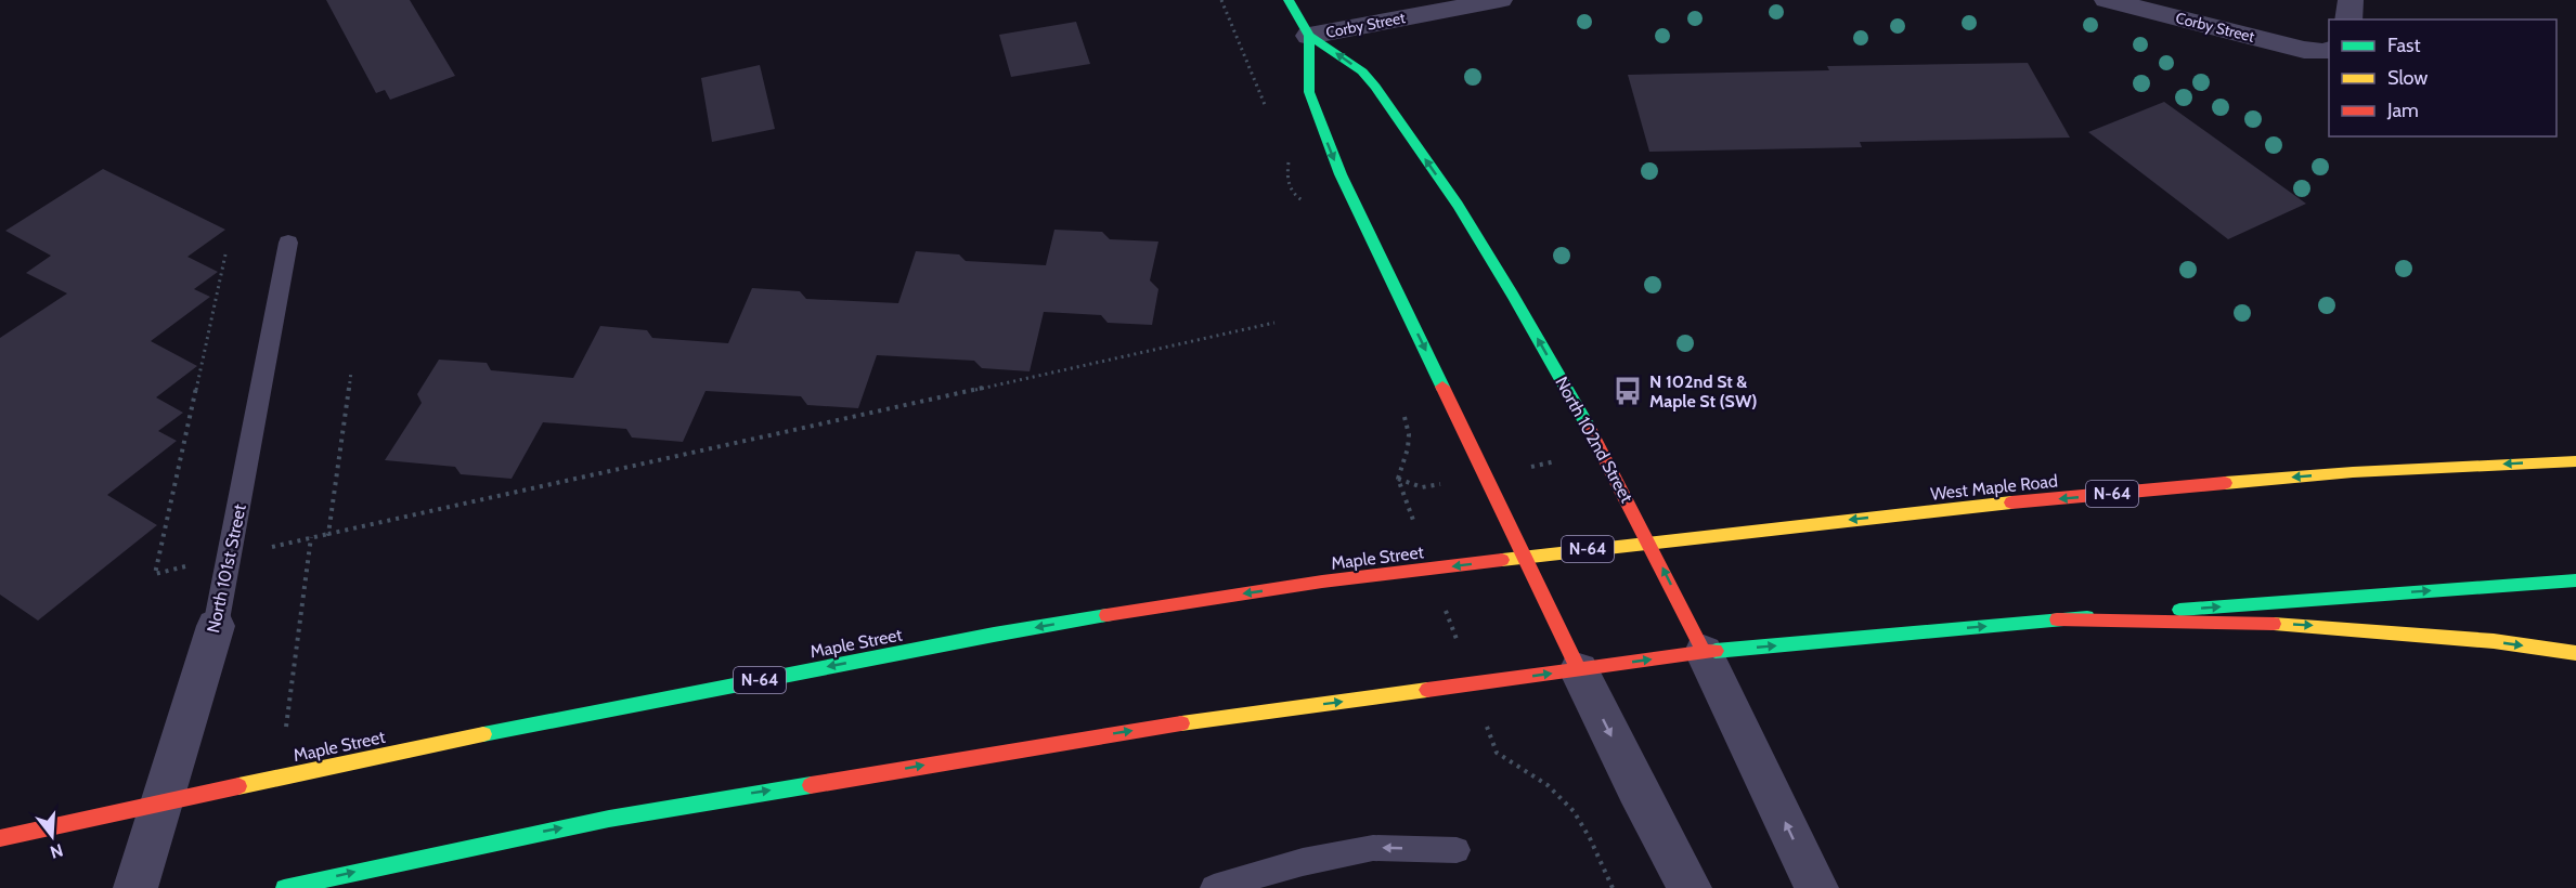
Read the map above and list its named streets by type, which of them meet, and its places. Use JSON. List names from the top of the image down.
{
  "streets": {
    "main road": [
      "North 102nd Street",
      "West Maple Road",
      "N-64",
      "Maple Street"
    ],
    "street": ["Corby Street", "North 101st Street"]
  },
  "crossings": [
    ["Corby Street", "North 102nd Street"],
    ["North 102nd Street", "West Maple Road"],
    ["North 102nd Street", "Maple Street"],
    ["West Maple Road", "Maple Street"],
    ["Maple Street", "North 101st Street"]
  ],
  "places": {
    "bus stop": ["N 102nd St & Maple St (SW)"]
  },
  "legend": ["Fast", "Slow", "Jam"],
  "north": "bottom"
}
